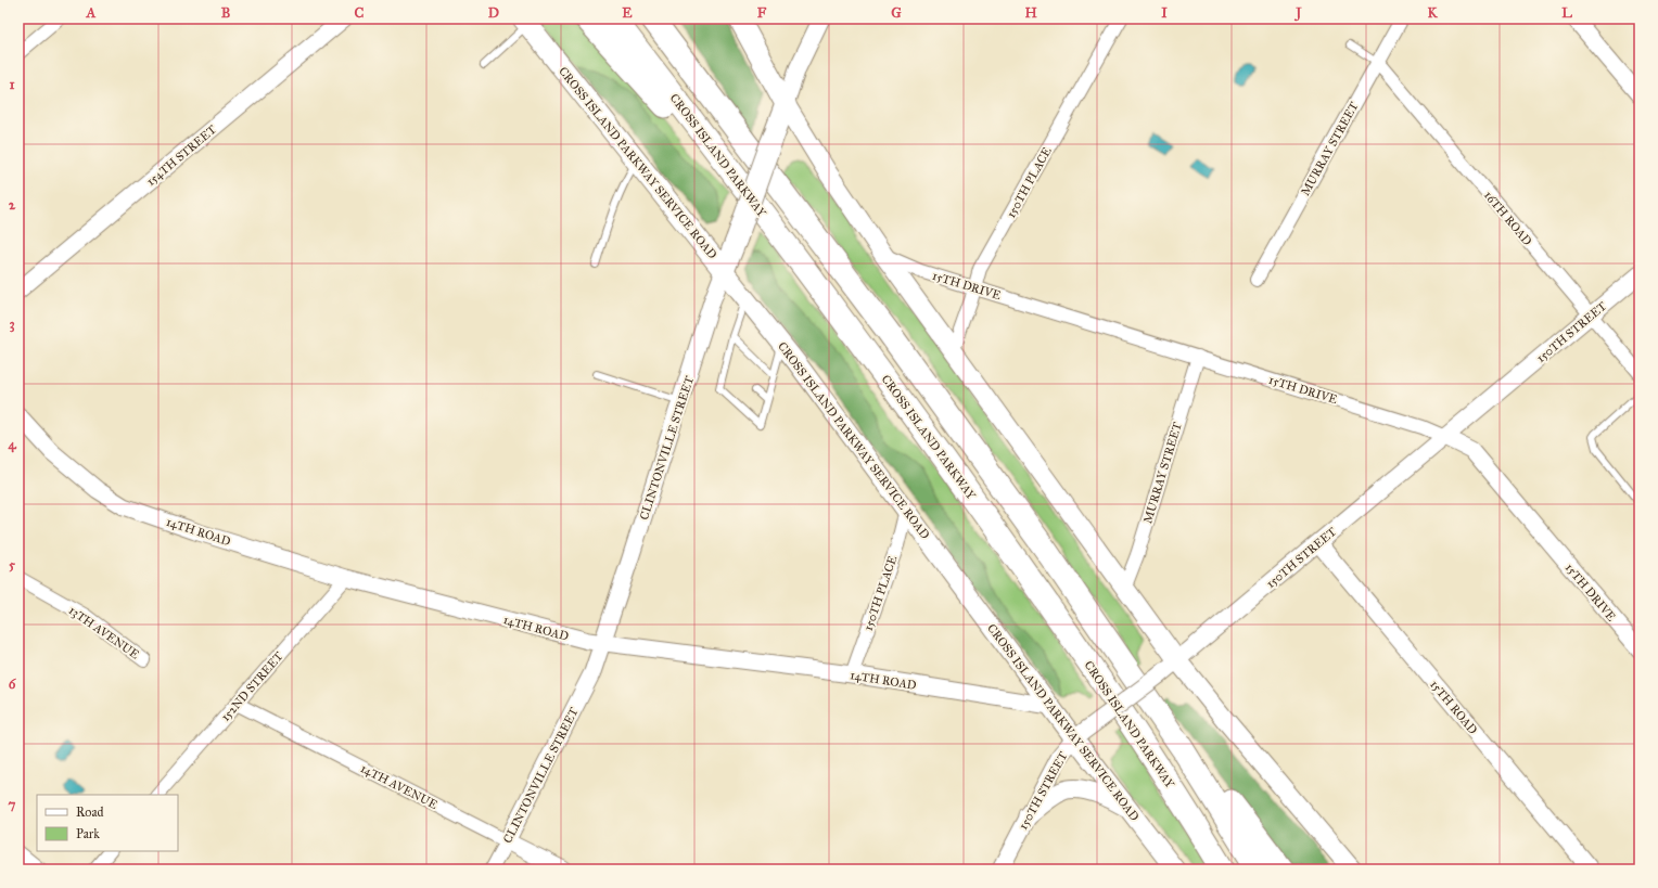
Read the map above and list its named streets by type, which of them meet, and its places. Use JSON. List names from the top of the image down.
{
  "streets": {
    "highway": ["CROSS ISLAND PARKWAY"],
    "main road": ["CROSS ISLAND PARKWAY SERVICE ROAD", "CLINTONVILLE STREET"],
    "street": [
      "MURRAY STREET",
      "154TH STREET",
      "150TH PLACE",
      "16TH ROAD",
      "15TH DRIVE",
      "150TH STREET",
      "14TH ROAD",
      "13TH AVENUE",
      "152ND STREET",
      "15TH ROAD",
      "14TH AVENUE"
    ]
  },
  "crossings": [
    ["MURRAY STREET", "16TH ROAD"],
    ["MURRAY STREET", "15TH DRIVE"],
    ["CROSS ISLAND PARKWAY SERVICE ROAD", "150TH PLACE"],
    ["CROSS ISLAND PARKWAY SERVICE ROAD", "150TH STREET"],
    ["CROSS ISLAND PARKWAY SERVICE ROAD", "CLINTONVILLE STREET"],
    ["CROSS ISLAND PARKWAY SERVICE ROAD", "14TH ROAD"],
    ["150TH PLACE", "15TH DRIVE"],
    ["150TH PLACE", "14TH ROAD"],
    ["16TH ROAD", "150TH STREET"],
    ["15TH DRIVE", "150TH STREET"],
    ["150TH STREET", "15TH ROAD"],
    ["CLINTONVILLE STREET", "14TH ROAD"],
    ["CLINTONVILLE STREET", "14TH AVENUE"],
    ["14TH ROAD", "152ND STREET"],
    ["152ND STREET", "14TH AVENUE"]
  ],
  "legend": ["Road", "Park"],
  "grid": {
    "columns": [
      "A",
      "B",
      "C",
      "D",
      "E",
      "F",
      "G",
      "H",
      "I",
      "J",
      "K",
      "L"
    ],
    "rows": [
      "1",
      "2",
      "3",
      "4",
      "5",
      "6",
      "7"
    ]
  }
}
